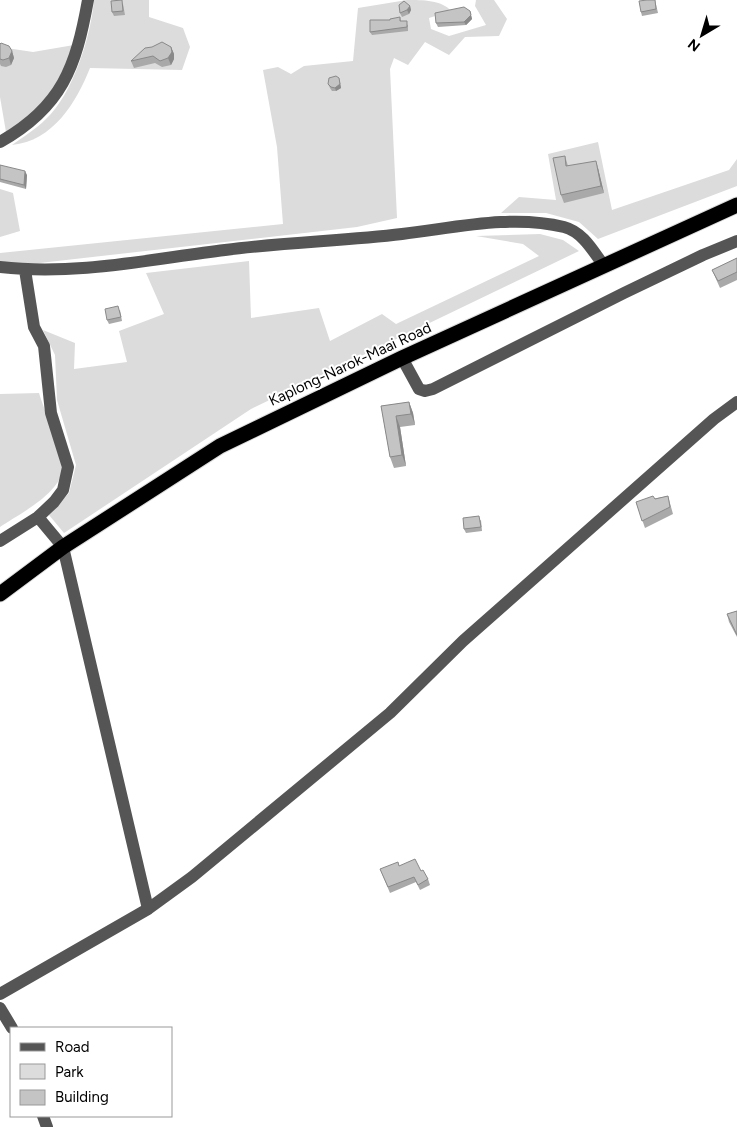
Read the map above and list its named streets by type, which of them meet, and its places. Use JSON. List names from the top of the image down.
{
  "streets": {
    "highway": ["Kaplong-Narok-Maai Road"]
  },
  "legend": ["Road", "Park", "Building"],
  "north": "bottom left"
}
